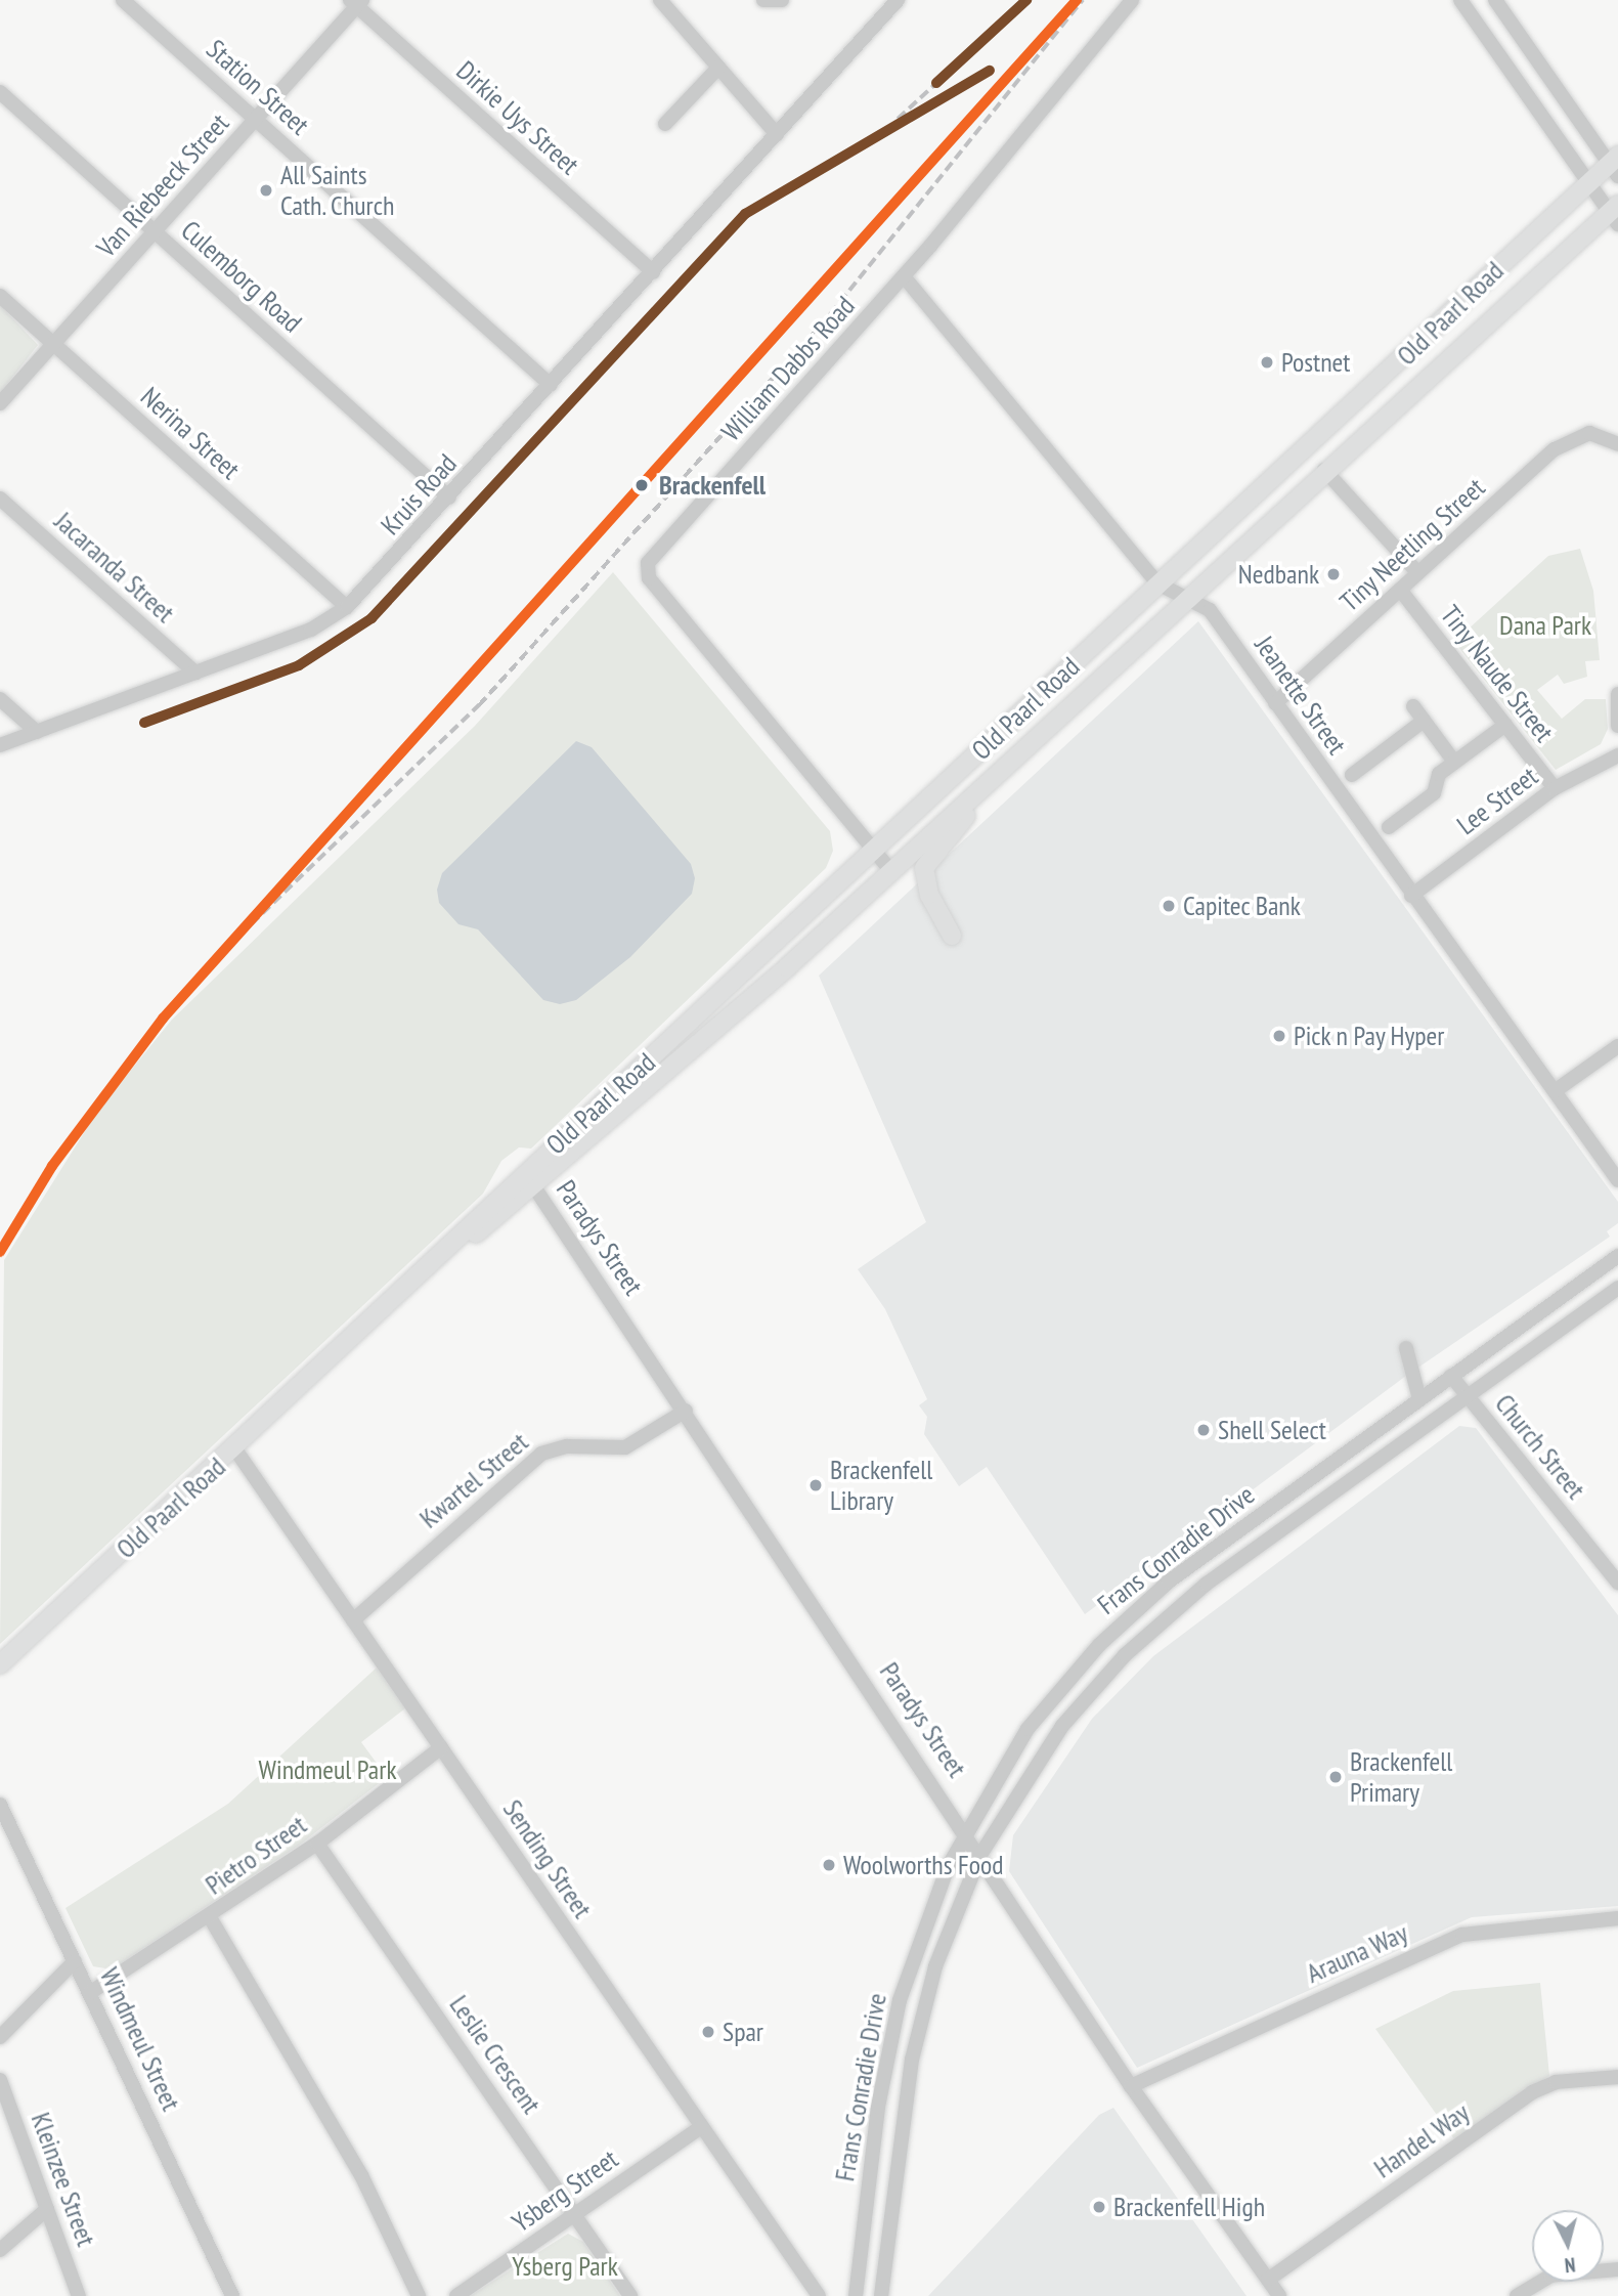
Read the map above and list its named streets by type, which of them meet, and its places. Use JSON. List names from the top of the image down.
{
  "streets": {
    "main road": ["Old Paarl Road"],
    "street": [
      "Station Street",
      "Dirkie Uys Street",
      "Van Riebeeck Street",
      "Culemborg Road",
      "William Dabbs Road",
      "Nerina Street",
      "Kruis Road",
      "Tiny Neetling Street",
      "Jacaranda Street",
      "Tiny Naude Street",
      "Jeanette Street",
      "Lee Street",
      "Paradys Street",
      "Church Street",
      "Kwartel Street",
      "Frans Conradie Drive",
      "Pietro Street",
      "Sending Street",
      "Arauna Way",
      "Windmeul Street",
      "Leslie Crescent",
      "Handel Way",
      "Kleinzee Street",
      "Ysberg Street"
    ]
  },
  "crossings": [
    ["Station Street", "Van Riebeeck Street"],
    ["Station Street", "Kruis Road"],
    ["Dirkie Uys Street", "Van Riebeeck Street"],
    ["Dirkie Uys Street", "Kruis Road"],
    ["Van Riebeeck Street", "Culemborg Road"],
    ["Van Riebeeck Street", "Nerina Street"],
    ["Culemborg Road", "Kruis Road"],
    ["Old Paarl Road", "William Dabbs Road"],
    ["Old Paarl Road", "Jeanette Street"],
    ["Old Paarl Road", "Paradys Street"],
    ["Old Paarl Road", "Sending Street"],
    ["William Dabbs Road", "Jeanette Street"],
    ["Nerina Street", "Kruis Road"],
    ["Kruis Road", "Jacaranda Street"],
    ["Tiny Neetling Street", "Tiny Naude Street"],
    ["Tiny Neetling Street", "Jeanette Street"],
    ["Tiny Naude Street", "Lee Street"],
    ["Jeanette Street", "Lee Street"],
    ["Paradys Street", "Kwartel Street"],
    ["Paradys Street", "Frans Conradie Drive"],
    ["Paradys Street", "Arauna Way"],
    ["Paradys Street", "Handel Way"],
    ["Church Street", "Frans Conradie Drive"],
    ["Kwartel Street", "Sending Street"],
    ["Pietro Street", "Sending Street"],
    ["Pietro Street", "Windmeul Street"],
    ["Pietro Street", "Leslie Crescent"],
    ["Sending Street", "Ysberg Street"],
    ["Leslie Crescent", "Ysberg Street"]
  ],
  "parks": ["Dana Park", "Windmeul Park", "Ysberg Park"],
  "places": [
    "All Saints Cath. Church",
    "Postnet",
    "Brackenfell",
    "Nedbank",
    "Capitec Bank",
    "Pick n Pay Hyper",
    "Shell Select",
    "Brackenfell Library",
    "Brackenfell Primary",
    "Woolworths Food",
    "Spar",
    "Brackenfell High"
  ],
  "north": "bottom"
}
